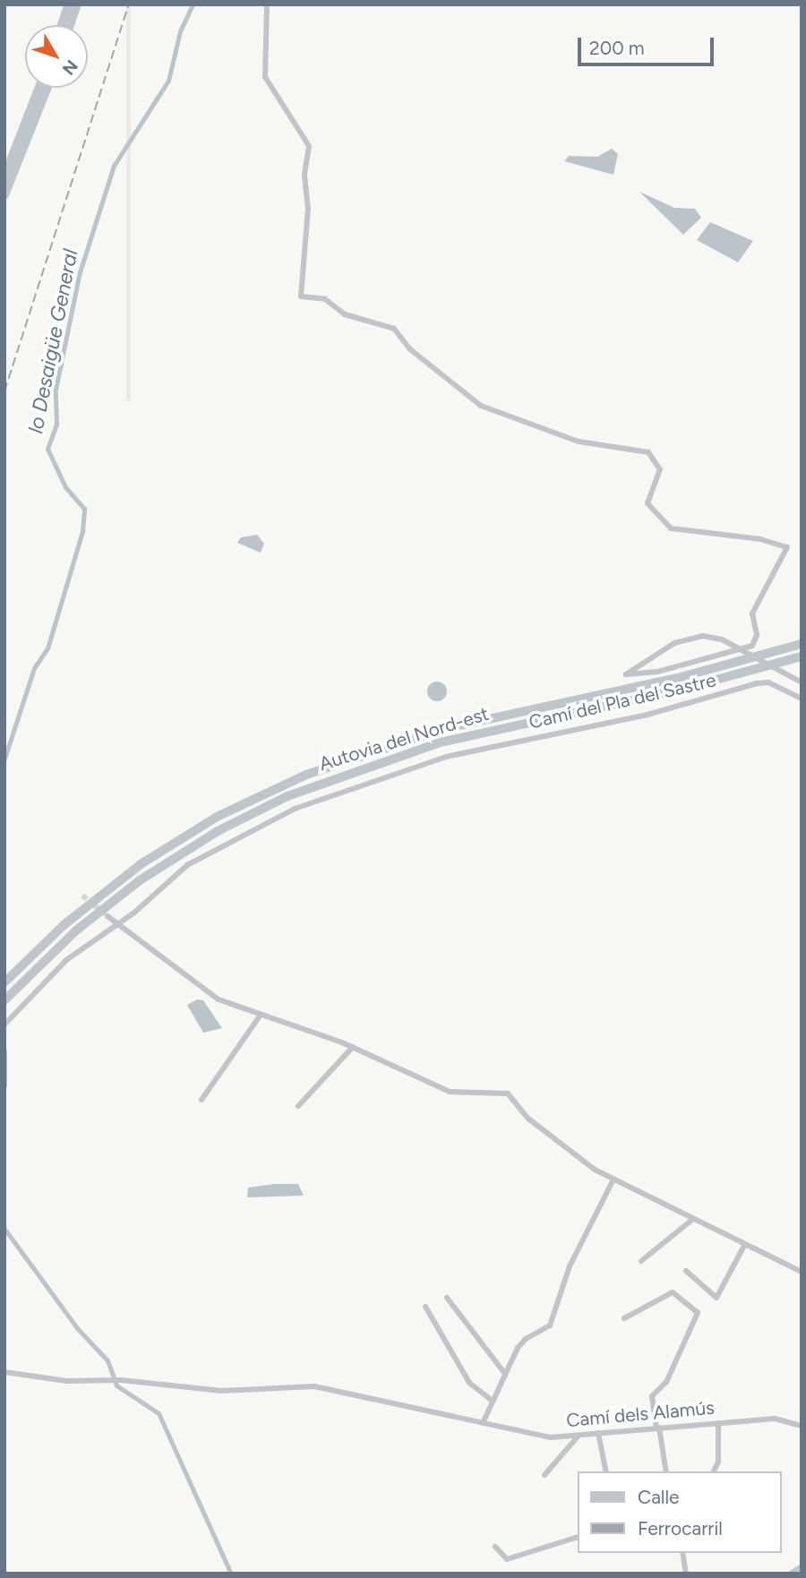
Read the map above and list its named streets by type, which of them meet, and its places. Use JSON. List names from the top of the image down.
{
  "streets": {
    "highway": ["Autovia del Nord-est"],
    "street": ["Camí del Pla del Sastre", "Camí dels Alamús"]
  },
  "water": ["lo Desaigüe General"],
  "legend": ["Calle", "Ferrocarril"],
  "scale_bar": "200 m",
  "north": "bottom right"
}
